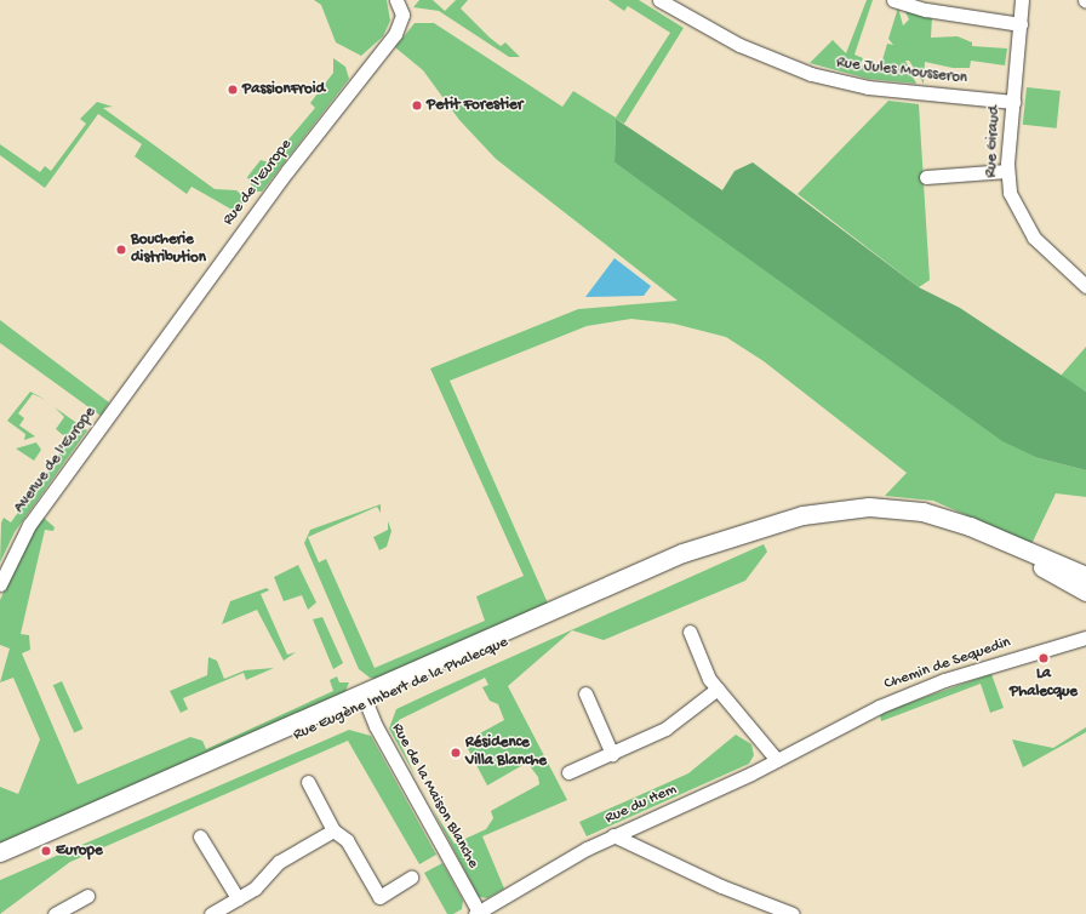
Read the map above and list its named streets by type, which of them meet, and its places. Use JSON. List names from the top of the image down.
{
  "streets": {
    "street": [
      "Rue Jules Mousseron",
      "Rue Giraud",
      "Rue de l'Europe",
      "Avenue de l'Europe",
      "Chemin de Sequedin",
      "Rue Eugène Imbert de la Phalecque",
      "Rue de la Maison Blanche",
      "Rue du Hem"
    ]
  },
  "crossings": [
    ["Rue Jules Mousseron", "Rue Giraud"],
    ["Rue de l'Europe", "Avenue de l'Europe"],
    ["Chemin de Sequedin", "Rue du Hem"],
    ["Rue Eugène Imbert de la Phalecque", "Rue de la Maison Blanche"],
    ["Rue de la Maison Blanche", "Rue du Hem"]
  ],
  "places": [
    "PassionFroid",
    "Petit Forestier",
    "Boucherie distribution",
    "La Phalecque",
    "Résidence Villa Blanche",
    "Europe"
  ]
}
